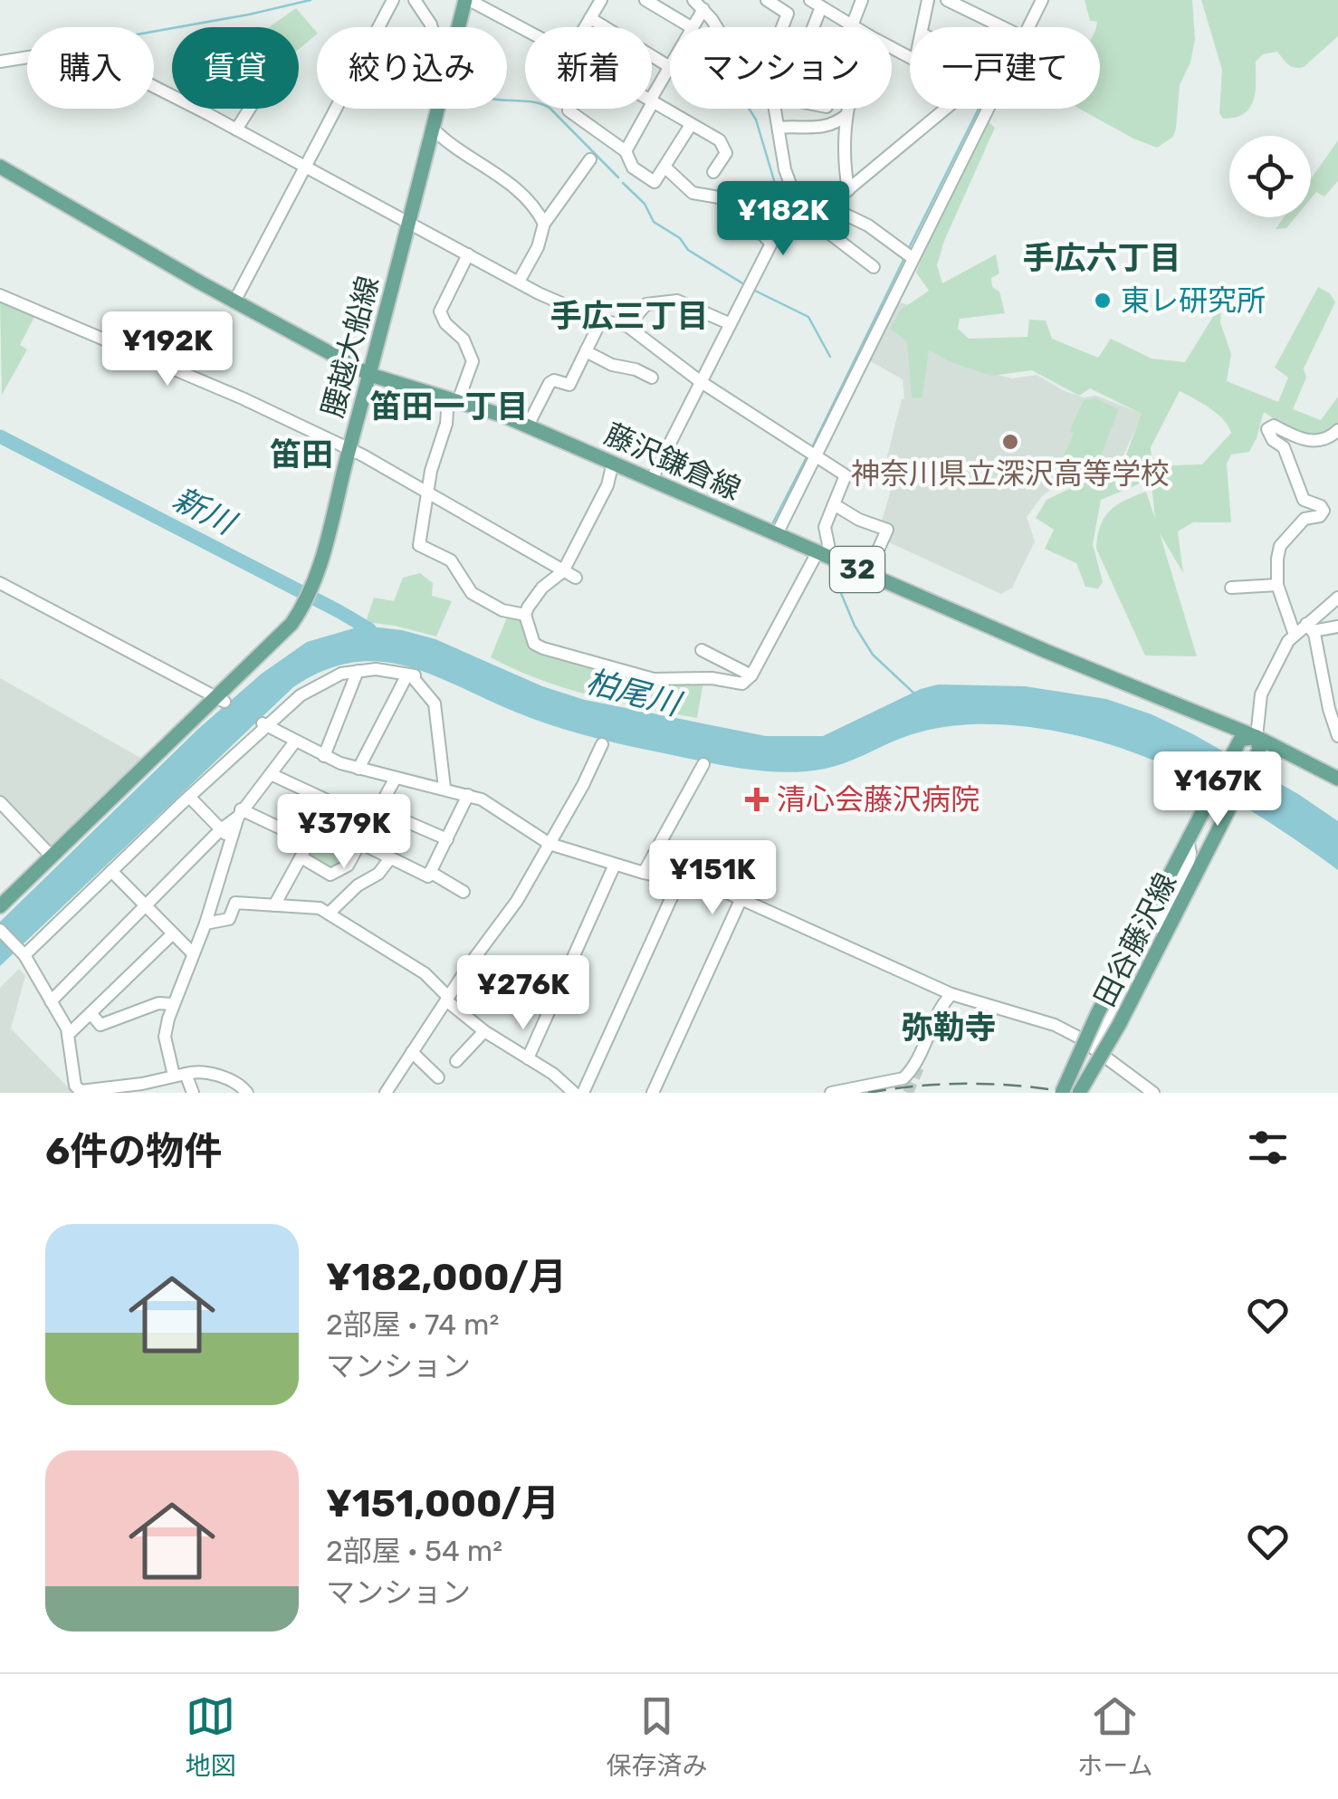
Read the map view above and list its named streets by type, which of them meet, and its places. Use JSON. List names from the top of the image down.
{
  "streets": {
    "main road": [
      "腰越大船線",
      "藤沢鎌倉線",
      "32",
      "田谷藤沢線"
    ]
  },
  "crossings": [
    ["腰越大船線", "藤沢鎌倉線"],
    ["藤沢鎌倉線", "田谷藤沢線"]
  ],
  "districts": [
    "手広六丁目",
    "手広三丁目",
    "笛田一丁目",
    "笛田",
    "弥勒寺"
  ],
  "water": ["新川", "柏尾川"],
  "places": {
    "other": ["東レ研究所", "神奈川県立深沢高等学校"],
    "health": ["清心会藤沢病院"]
  },
  "page": {
    "chip": [
      "購入",
      "賃貸",
      "絞り込み",
      "新着",
      "マンション",
      "一戸建て"
    ],
    "price": [
      "¥182K",
      "¥192K",
      "¥167K",
      "¥379K",
      "¥151K",
      "¥276K"
    ],
    "heading": "6件の物件",
    "list": [
      {
        "name": "¥182,000/月",
        "note": "2部屋 · 74 m² · マンション"
      },
      {
        "name": "¥151,000/月",
        "note": "2部屋 · 54 m² · マンション"
      }
    ],
    "tabs": ["地図", "保存済み", "ホーム"]
  }
}
